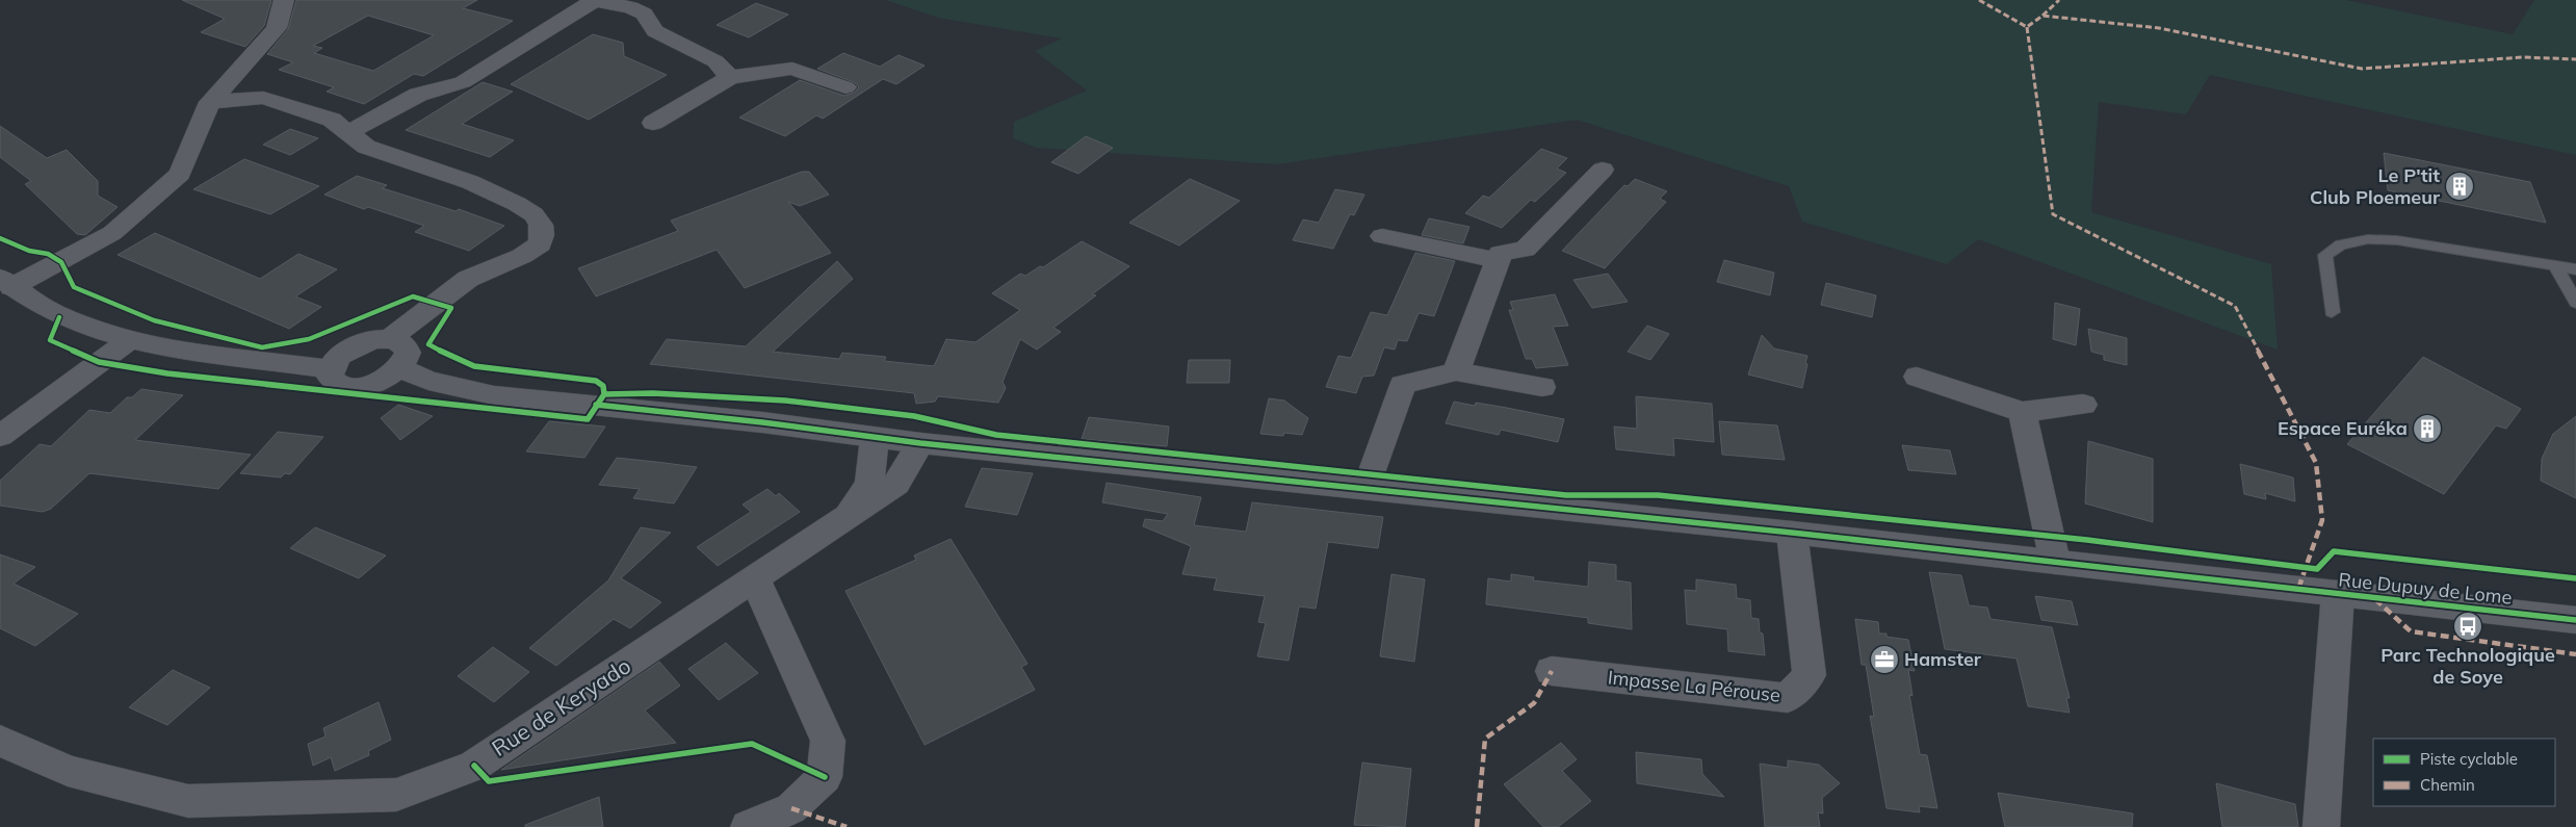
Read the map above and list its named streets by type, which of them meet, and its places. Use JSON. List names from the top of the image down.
{
  "streets": {
    "street": ["Rue Dupuy de Lome", "Impasse La Pérouse", "Rue de Keryado"]
  },
  "crossings": [
    ["Rue Dupuy de Lome", "Impasse La Pérouse"],
    ["Rue Dupuy de Lome", "Rue de Keryado"]
  ],
  "places": {
    "building": ["Le P'tit Club Ploemeur", "Espace Euréka"],
    "bus stop": ["Parc Technologique de Soye"],
    "office": ["Hamster"]
  },
  "legend": ["Piste cyclable", "Chemin"]
}
